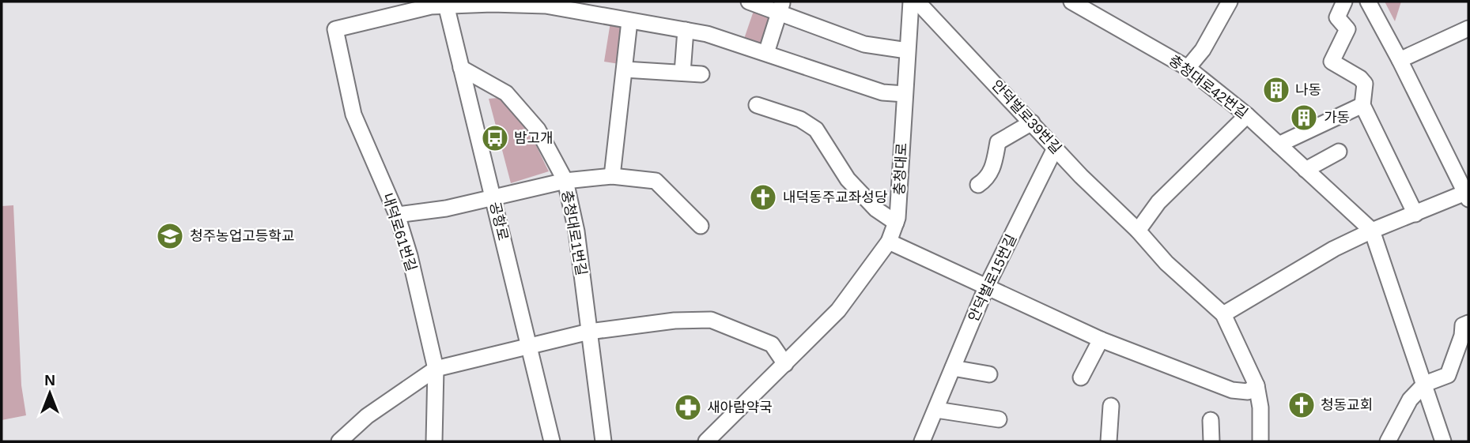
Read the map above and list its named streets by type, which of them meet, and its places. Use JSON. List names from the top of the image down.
{
  "streets": {
    "street": [
      "충청대로42번길",
      "안덕벌로39번길",
      "충청대로",
      "공항로",
      "내덕로61번길",
      "충청대로1번길",
      "안덕벌로15번길"
    ]
  },
  "crossings": [
    ["안덕벌로39번길", "안덕벌로15번길"],
    ["공항로", "내덕로61번길"],
    ["공항로", "충청대로1번길"]
  ],
  "places": {
    "building": ["나동", "가동"],
    "bus stop": ["밤고개"],
    "church": ["내덕동주교좌성당", "청동교회"],
    "school or university": ["청주농업고등학교"],
    "pharmacy": ["새아람약국"]
  },
  "north": "top"
}
